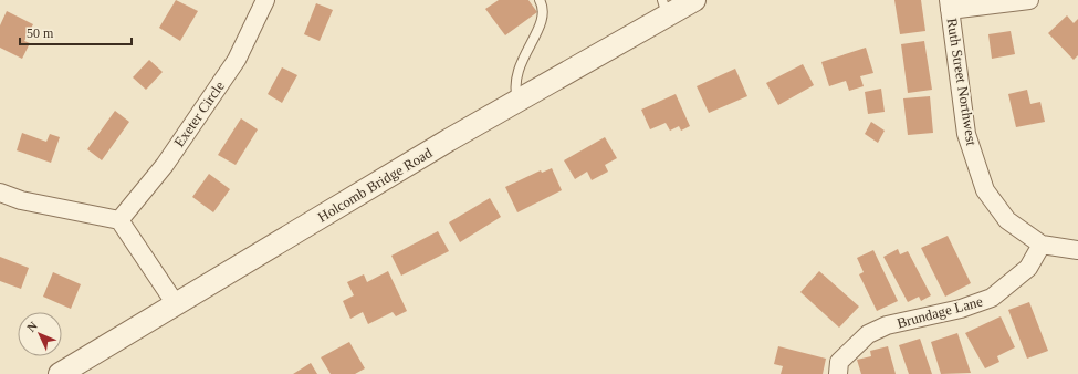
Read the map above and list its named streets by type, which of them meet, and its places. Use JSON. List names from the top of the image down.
{
  "streets": {
    "street": [
      "Ruth Street Northwest",
      "Exeter Circle",
      "Holcomb Bridge Road",
      "Brundage Lane"
    ]
  },
  "crossings": [
    ["Ruth Street Northwest", "Brundage Lane"]
  ],
  "scale_bar": "50 m",
  "north": "top left"
}
